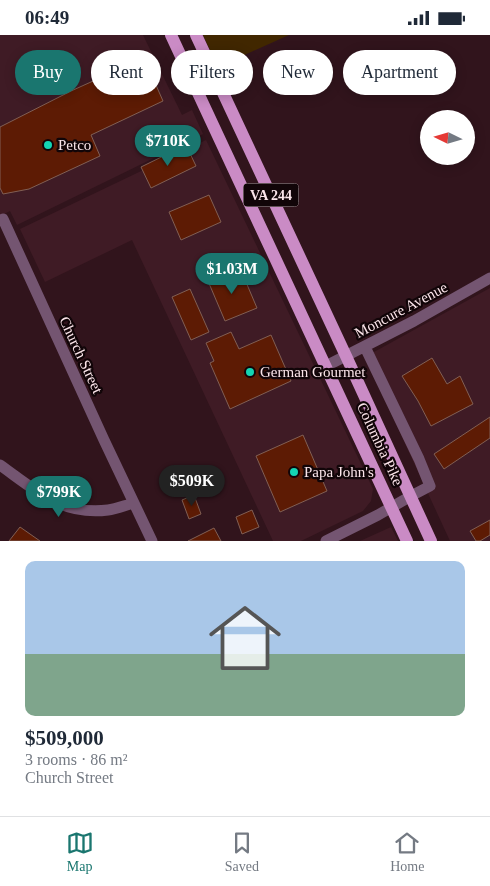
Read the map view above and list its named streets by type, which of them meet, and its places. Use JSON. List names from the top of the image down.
{
  "streets": {
    "main road": ["VA 244", "Columbia Pike"],
    "street": ["Moncure Avenue", "Church Street"]
  },
  "crossings": [
    ["Moncure Avenue", "Columbia Pike"]
  ],
  "places": ["Petco", "German Gourmet", "Papa John's"],
  "north": "left",
  "page": {
    "status": "06:49",
    "chip": [
      "Buy",
      "Rent",
      "Filters",
      "New",
      "Apartment"
    ],
    "price": [
      "$710K",
      "$1.03M",
      "$509K",
      "$799K"
    ],
    "list": [
      {
        "name": "$509,000",
        "note": "3 rooms · 86 m² · Church Street"
      }
    ],
    "tabs": ["Map", "Saved", "Home"]
  }
}
